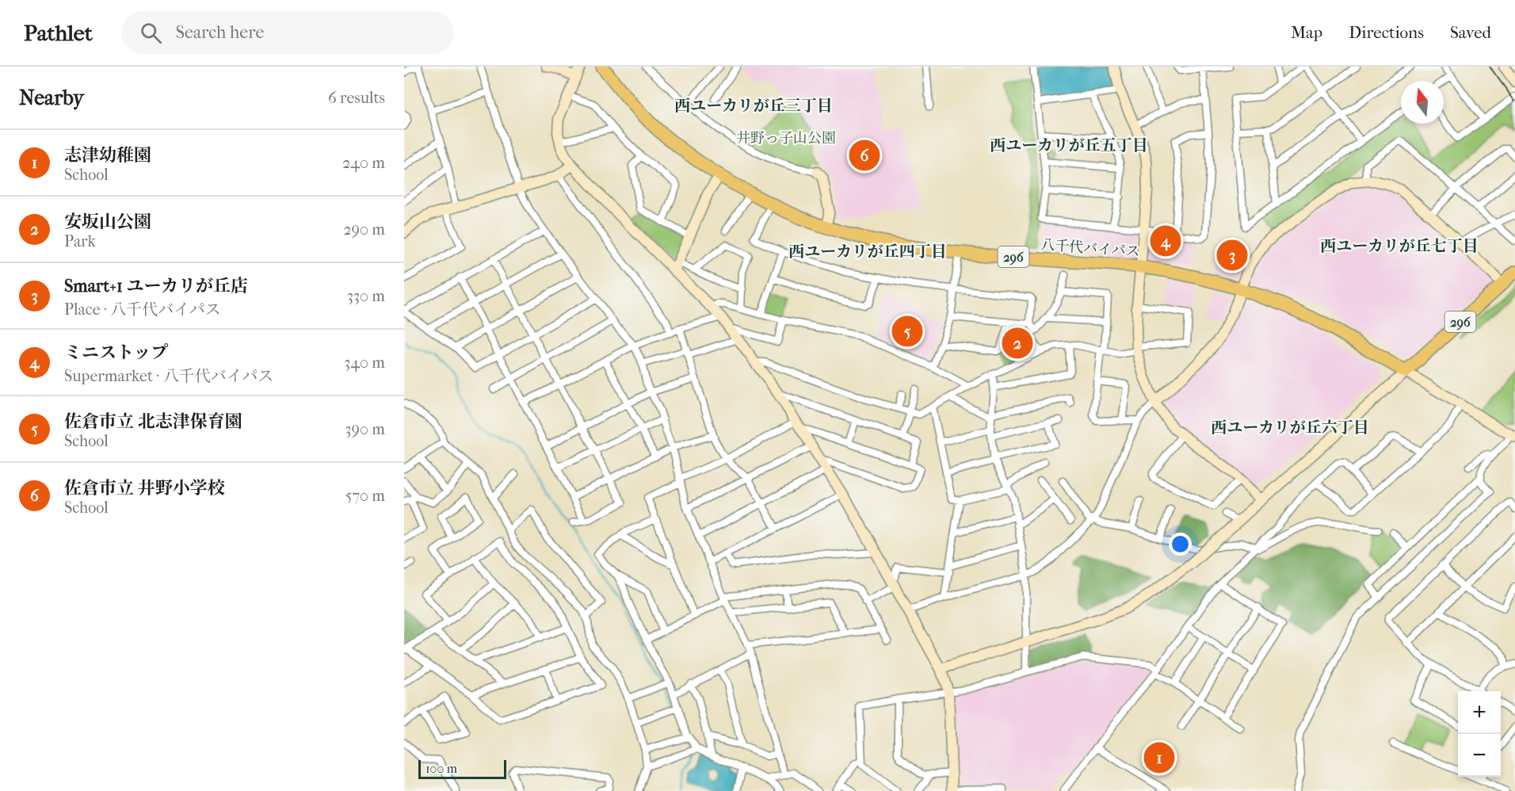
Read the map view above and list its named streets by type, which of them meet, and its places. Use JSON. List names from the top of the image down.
{
  "streets": {
    "highway": ["八千代バイパス", "296"]
  },
  "crossings": [
    ["八千代バイパス", "296"]
  ],
  "districts": [
    "西ユーカリが丘三丁目",
    "西ユーカリが丘五丁目",
    "西ユーカリが丘七丁目",
    "西ユーカリが丘四丁目",
    "西ユーカリが丘六丁目"
  ],
  "parks": ["井野っ子山公園"],
  "scale_bar": "100 m",
  "north": "top",
  "page": {
    "header": "Pathlet",
    "search": "Search here",
    "nav": ["Map", "Directions", "Saved"],
    "heading": ["Nearby", "6 results"],
    "list": [
      {
        "mark": "1",
        "name": "志津幼稚園",
        "note": "School",
        "value": "240 m"
      },
      {
        "mark": "2",
        "name": "安坂山公園",
        "note": "Park",
        "value": "290 m"
      },
      {
        "mark": "3",
        "name": "Smart+1 ユーカリが丘店",
        "note": "Place · 八千代バイパス",
        "value": "330 m"
      },
      {
        "mark": "4",
        "name": "ミニストップ",
        "note": "Supermarket · 八千代バイパス",
        "value": "340 m"
      },
      {
        "mark": "5",
        "name": "佐倉市立 北志津保育園",
        "note": "School",
        "value": "390 m"
      },
      {
        "mark": "6",
        "name": "佐倉市立 井野小学校",
        "note": "School",
        "value": "570 m"
      }
    ],
    "pins": [
      "6",
      "4",
      "3",
      "5",
      "2",
      "1"
    ],
    "map_buttons": ["+", "−"],
    "scale": "100 m"
  }
}
